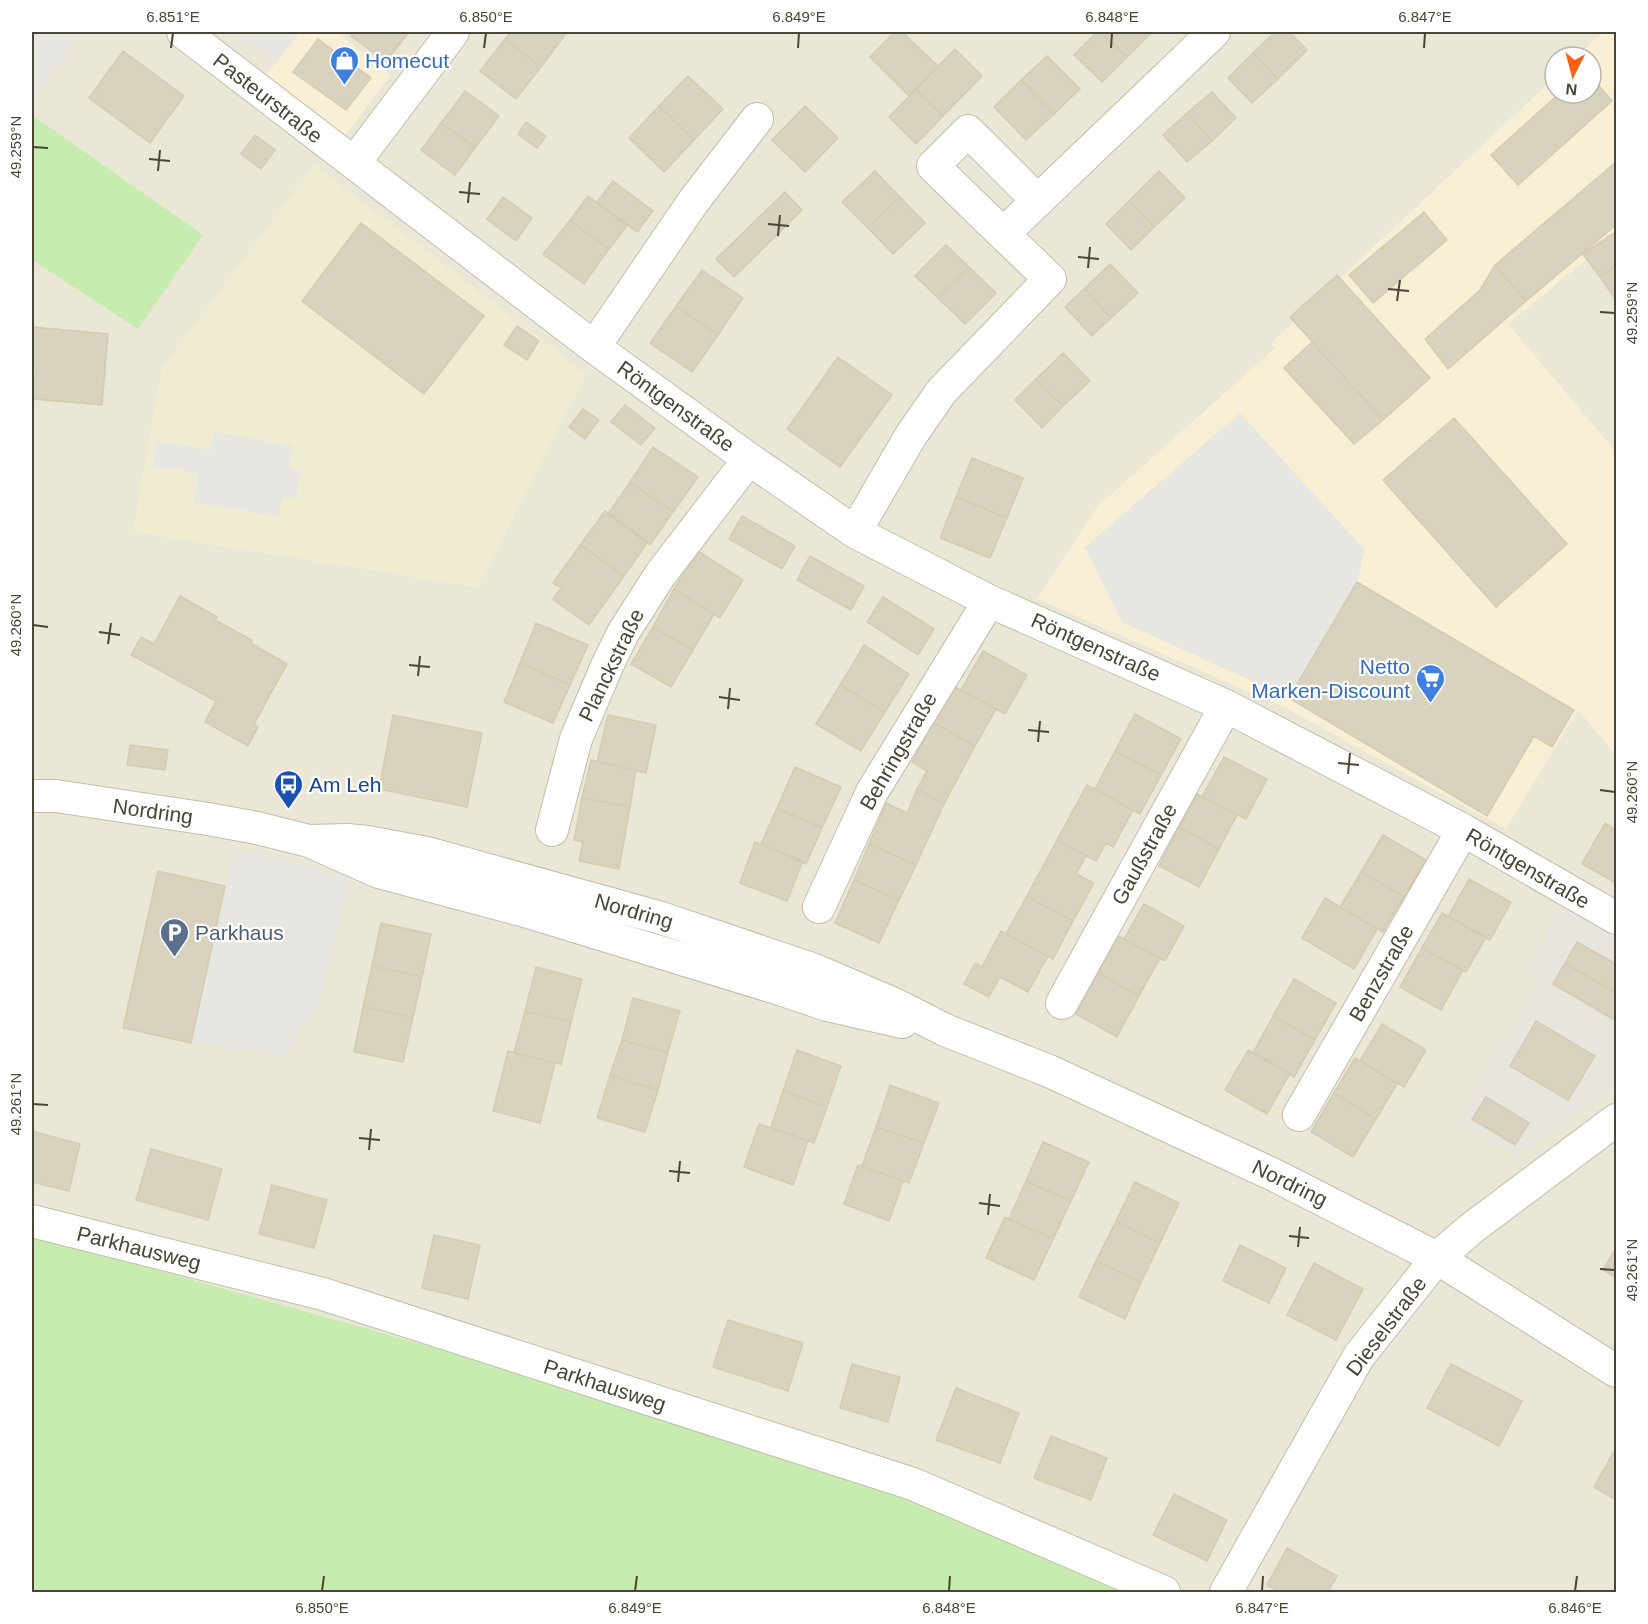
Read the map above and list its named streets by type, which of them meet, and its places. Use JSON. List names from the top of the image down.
{
  "streets": {
    "street": [
      "Pasteurstraße",
      "Röntgenstraße",
      "Planckstraße",
      "Behringstraße",
      "Nordring",
      "Gaußstraße",
      "Benzstraße",
      "Parkhausweg",
      "Dieselstraße"
    ]
  },
  "crossings": [
    ["Pasteurstraße", "Röntgenstraße"],
    ["Röntgenstraße", "Planckstraße"],
    ["Röntgenstraße", "Behringstraße"],
    ["Röntgenstraße", "Gaußstraße"],
    ["Röntgenstraße", "Benzstraße"],
    ["Nordring", "Dieselstraße"]
  ],
  "places": {
    "shop": ["Homecut"],
    "supermarket": ["Netto Marken-Discount"],
    "bus stop": ["Am Leh"],
    "parking": ["Parkhaus"]
  },
  "north": "bottom",
  "coordinates": [
    "6.851°E",
    "6.850°E",
    "6.849°E",
    "6.848°E",
    "6.847°E",
    "49.259°N",
    "49.260°N",
    "49.261°N",
    "6.846°E"
  ]
}
